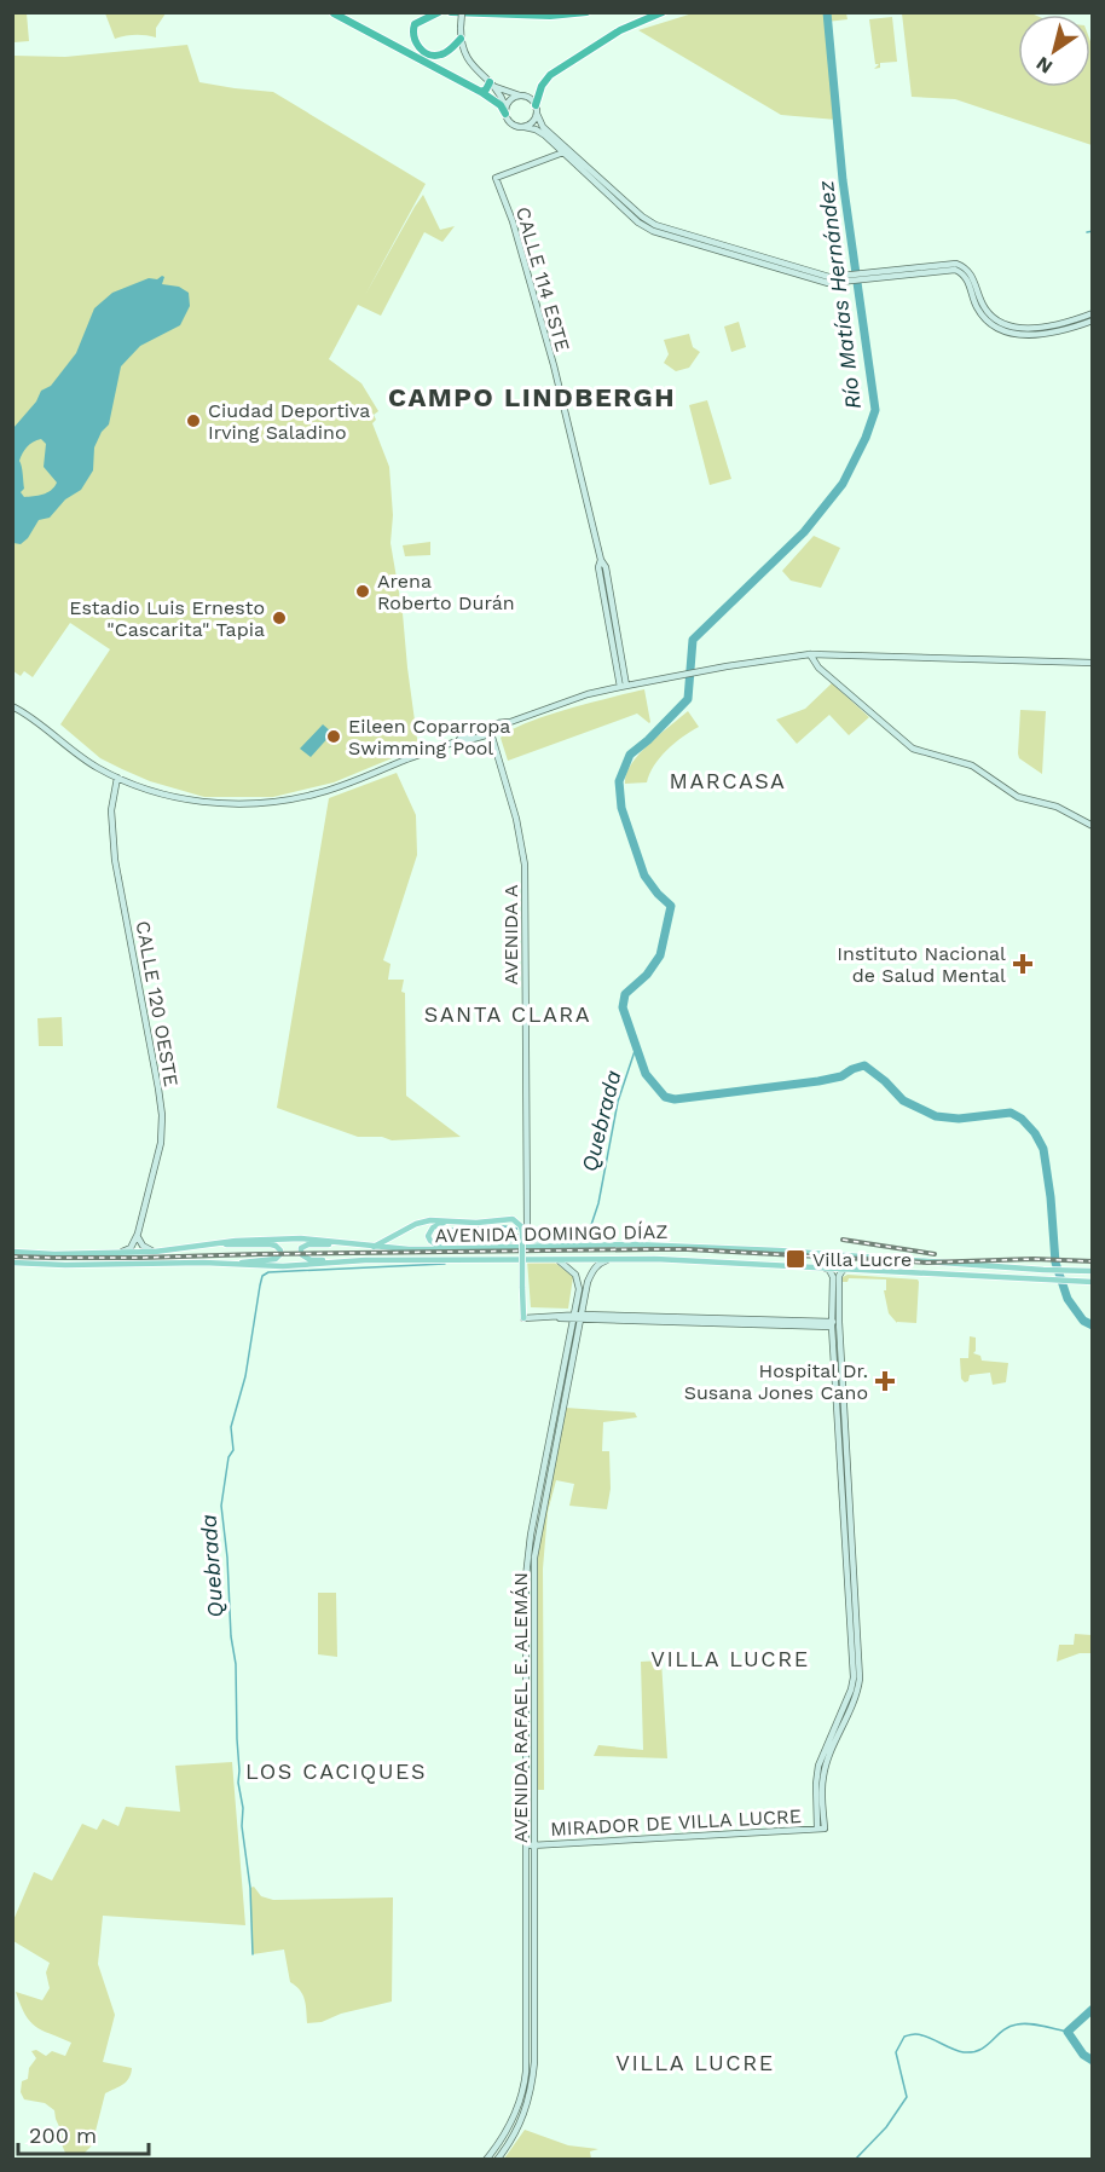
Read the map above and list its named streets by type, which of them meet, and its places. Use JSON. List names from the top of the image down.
{
  "streets": {
    "main road": [
      "CALLE 114 ESTE",
      "AVENIDA A",
      "CALLE 120 OESTE",
      "AVENIDA DOMINGO DÍAZ",
      "AVENIDA RAFAEL E. ALEMÁN",
      "MIRADOR DE VILLA LUCRE"
    ]
  },
  "crossings": [
    ["AVENIDA DOMINGO DÍAZ", "AVENIDA RAFAEL E. ALEMÁN"],
    ["AVENIDA RAFAEL E. ALEMÁN", "MIRADOR DE VILLA LUCRE"]
  ],
  "districts": [
    "CAMPO LINDBERGH",
    "MARCASA",
    "SANTA CLARA",
    "VILLA LUCRE",
    "LOS CACIQUES",
    "VILLA LUCRE"
  ],
  "water": ["Río Matías Hernández", "Quebrada"],
  "places": {
    "other": [
      "Ciudad Deportiva Irving Saladino",
      "Arena Roberto Durán",
      "Estadio Luis Ernesto \"Cascarita\" Tapia",
      "Eileen Coparropa Swimming Pool"
    ],
    "health": ["Instituto Nacional de Salud Mental", "Hospital Dr. Susana Jones Cano"],
    "transit": ["Villa Lucre"]
  },
  "scale_bar": "200 m",
  "north": "bottom left"
}
